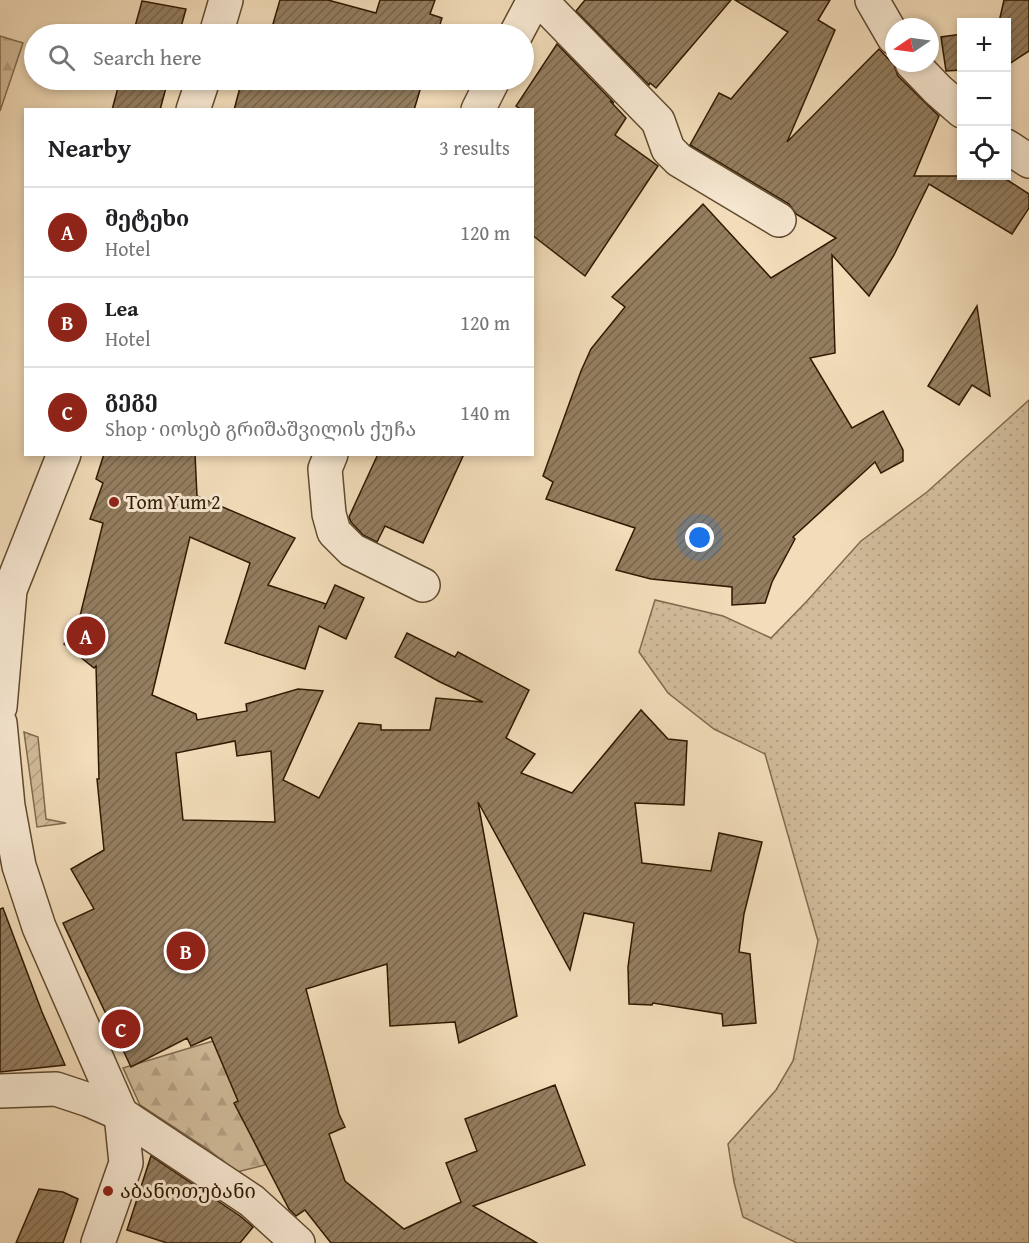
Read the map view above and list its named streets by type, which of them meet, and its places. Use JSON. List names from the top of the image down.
{
  "places": ["Tom Yum 2", "აბანოთუბანი"],
  "north": "left",
  "page": {
    "map_buttons": ["+", "−"],
    "search": "Search here",
    "heading": ["Nearby", "3 results"],
    "list": [
      {
        "mark": "A",
        "name": "მეტეხი",
        "note": "Hotel",
        "value": "120 m"
      },
      {
        "mark": "B",
        "name": "Lea",
        "note": "Hotel",
        "value": "120 m"
      },
      {
        "mark": "C",
        "name": "გეგე",
        "note": "Shop · იოსებ გრიშაშვილის ქუჩა",
        "value": "140 m"
      }
    ],
    "pins": ["A", "B", "C"]
  }
}
